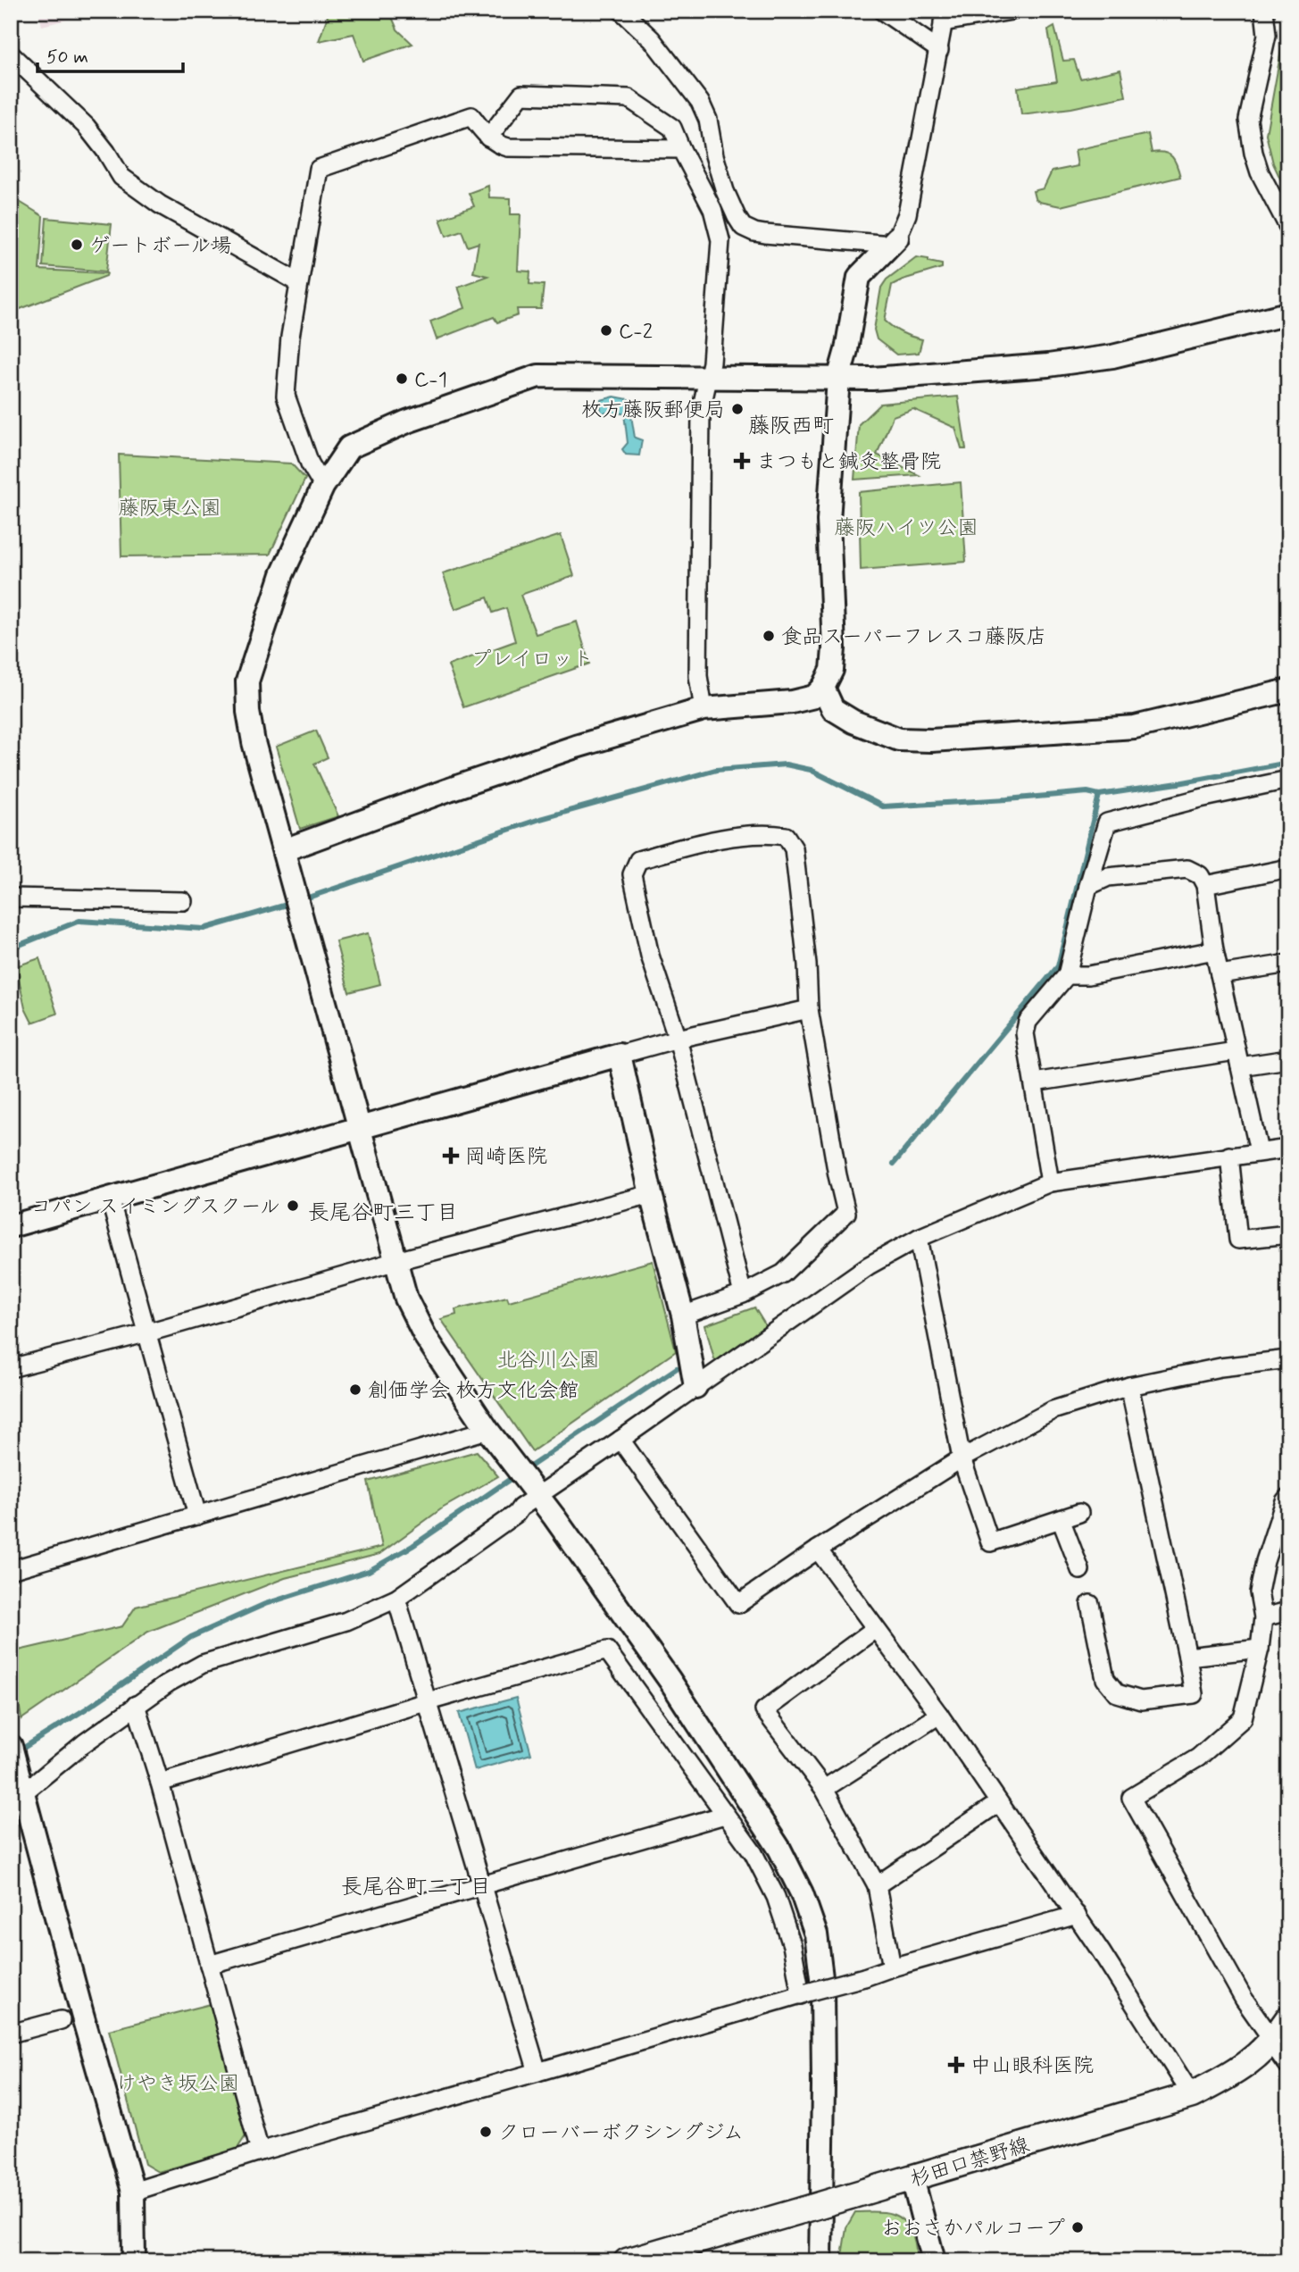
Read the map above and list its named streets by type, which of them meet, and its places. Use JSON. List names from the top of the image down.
{
  "streets": {
    "main road": ["杉田口禁野線"]
  },
  "districts": ["藤阪西町", "長尾谷町三丁目", "長尾谷町二丁目"],
  "parks": [
    "藤阪東公園",
    "藤阪ハイツ公園",
    "プレイロット",
    "北谷川公園",
    "けやき坂公園"
  ],
  "places": {
    "other": [
      "ゲートボール場",
      "C-2",
      "C-1",
      "枚方藤阪郵便局",
      "食品スーパーフレスコ藤阪店",
      "コパン スイミングスクール",
      "創価学会 枚方文化会館",
      "クローバーボクシングジム",
      "おおさかパルコープ"
    ],
    "health": ["まつもと鍼灸整骨院", "岡崎医院", "中山眼科医院"]
  },
  "scale_bar": "50 m"
}
